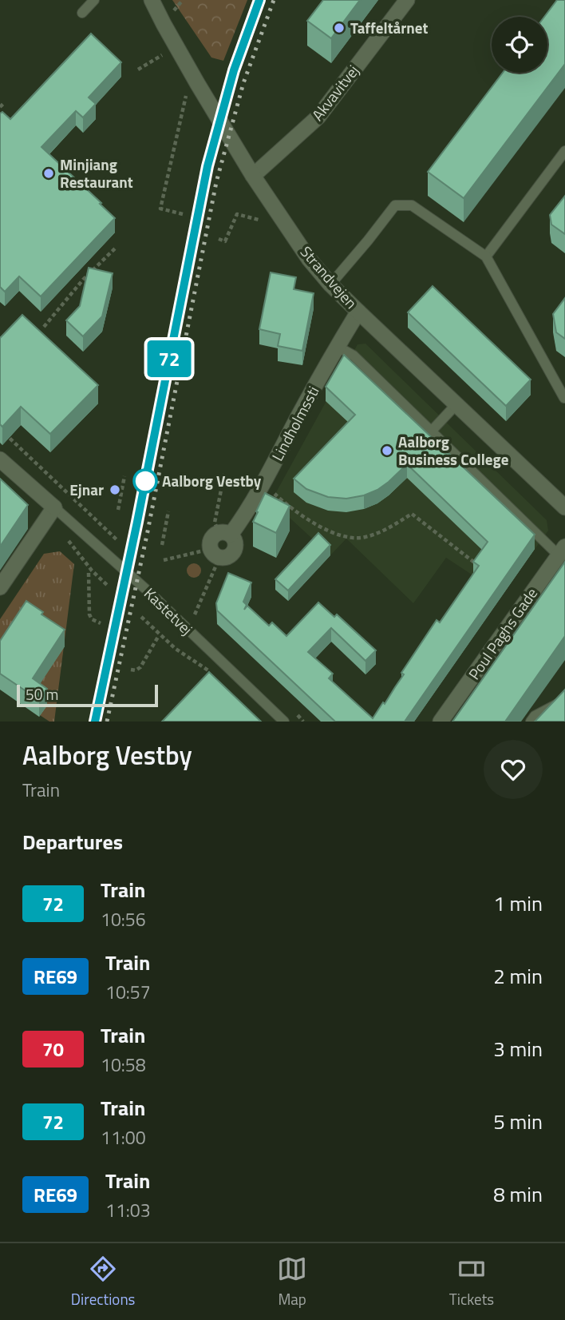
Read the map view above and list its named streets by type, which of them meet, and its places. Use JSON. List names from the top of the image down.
{
  "streets": {
    "street": [
      "Akvavitvej",
      "Strandvejen",
      "Lindholmssti",
      "Kastetvej",
      "Poul Paghs Gade"
    ]
  },
  "crossings": [
    ["Akvavitvej", "Strandvejen"],
    ["Strandvejen", "Lindholmssti"]
  ],
  "places": [
    "Taffeltårnet",
    "Minjiang Restaurant",
    "Aalborg Business College",
    "Aalborg Vestby",
    "Ejnar"
  ],
  "scale_bar": "50 m",
  "page": {
    "on_map": "72",
    "scale": "50 m",
    "heading": [
      ["Aalborg Vestby", "Train"],
      "Departures"
    ],
    "list": [
      {
        "mark": "72",
        "name": "Train",
        "note": "10:56",
        "value": "1 min"
      },
      {
        "mark": "RE69",
        "name": "Train",
        "note": "10:57",
        "value": "2 min"
      },
      {
        "mark": "70",
        "name": "Train",
        "note": "10:58",
        "value": "3 min"
      },
      {
        "mark": "72",
        "name": "Train",
        "note": "11:00",
        "value": "5 min"
      },
      {
        "mark": "RE69",
        "name": "Train",
        "note": "11:03",
        "value": "8 min"
      }
    ],
    "tabs": ["Directions", "Map", "Tickets"]
  }
}
